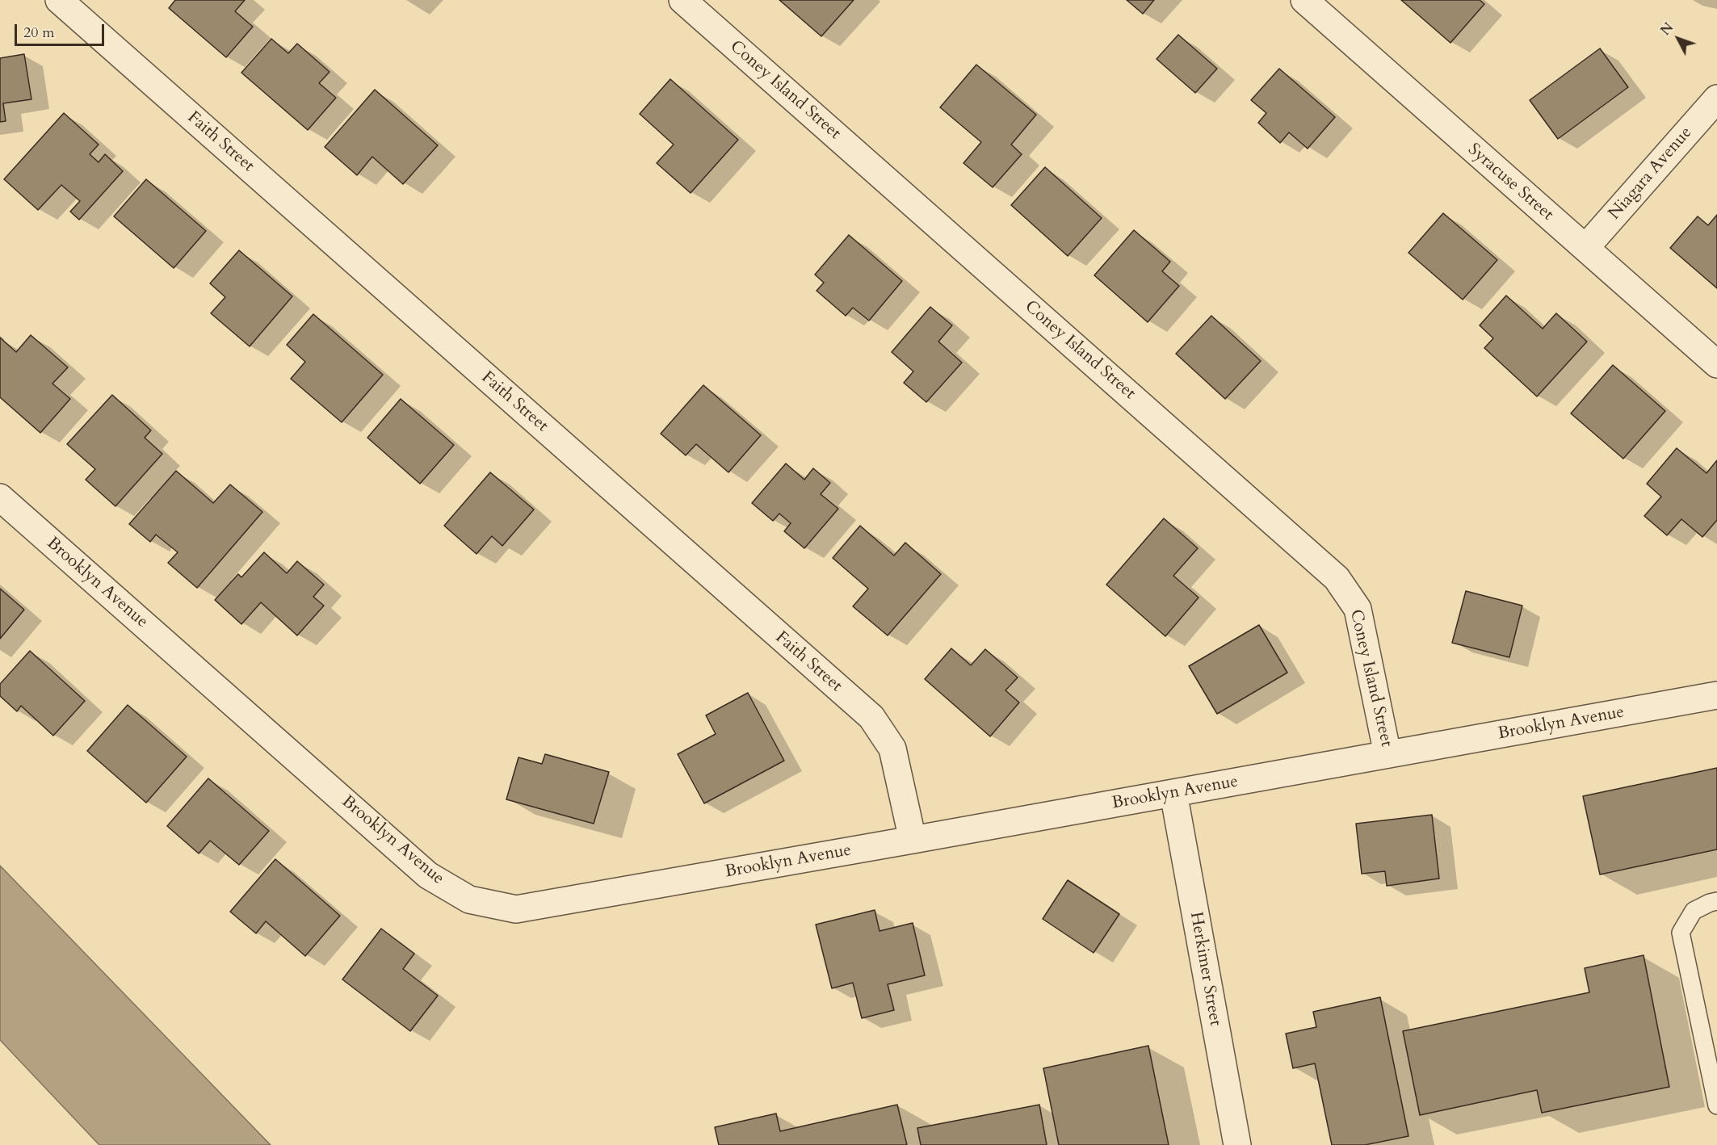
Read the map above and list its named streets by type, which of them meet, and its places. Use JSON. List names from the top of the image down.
{
  "streets": {
    "street": [
      "Coney Island Street",
      "Faith Street",
      "Niagara Avenue",
      "Syracuse Street",
      "Brooklyn Avenue",
      "Herkimer Street"
    ]
  },
  "crossings": [
    ["Coney Island Street", "Brooklyn Avenue"],
    ["Faith Street", "Brooklyn Avenue"],
    ["Niagara Avenue", "Syracuse Street"],
    ["Brooklyn Avenue", "Herkimer Street"]
  ],
  "scale_bar": "20 m",
  "north": "top left"
}
